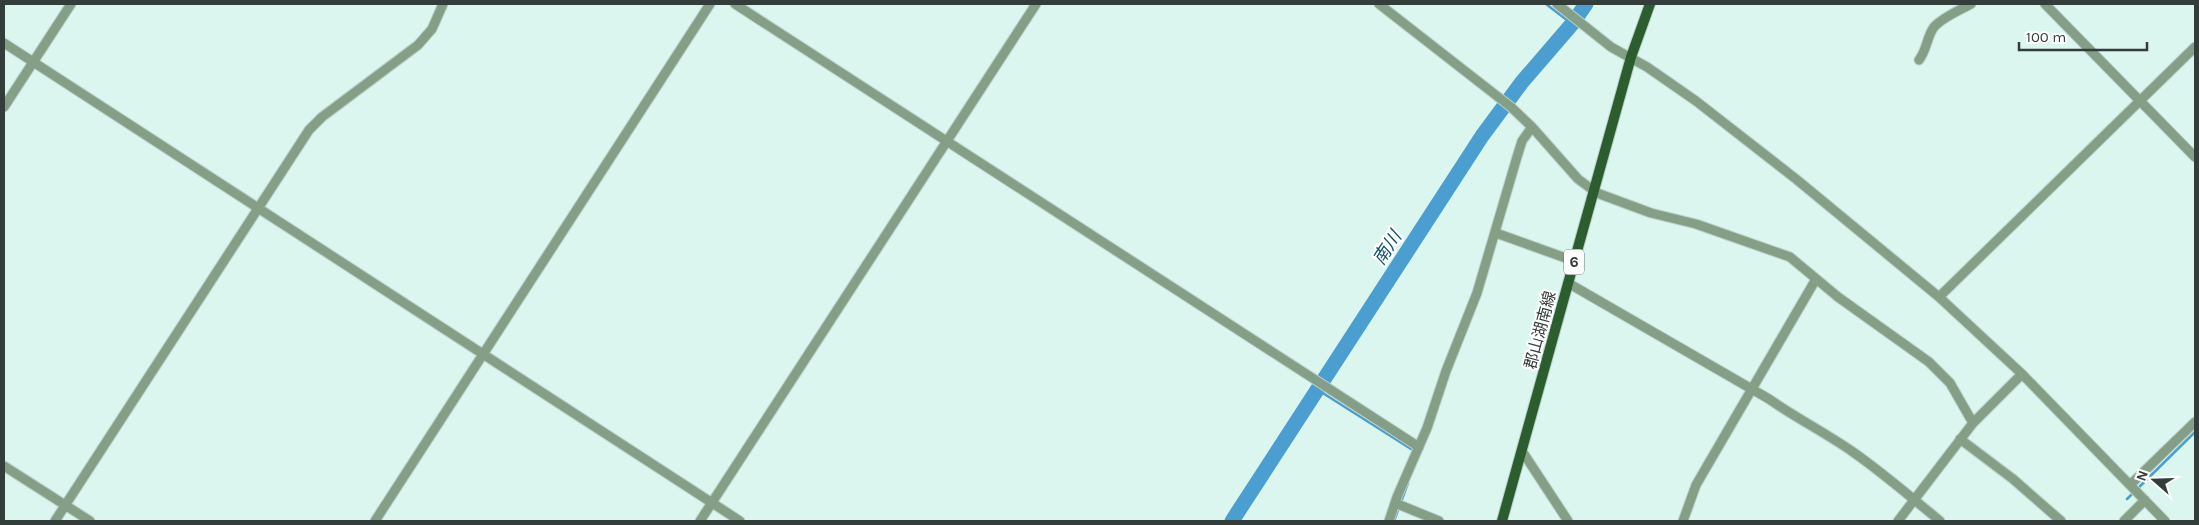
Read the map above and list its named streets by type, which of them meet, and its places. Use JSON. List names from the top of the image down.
{
  "streets": {
    "main road": ["6", "郡山湖南線"]
  },
  "water": ["南川"],
  "scale_bar": "100 m",
  "north": "left"
}
